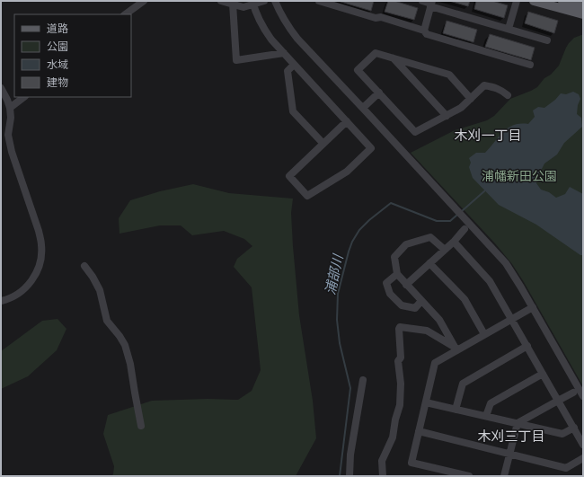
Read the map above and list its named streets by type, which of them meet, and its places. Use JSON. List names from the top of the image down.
{
  "districts": ["木刈一丁目", "木刈三丁目"],
  "water": ["浦部川"],
  "parks": ["浦幡新田公園"],
  "legend": [
    "道路",
    "公園",
    "水域",
    "建物"
  ]
}
